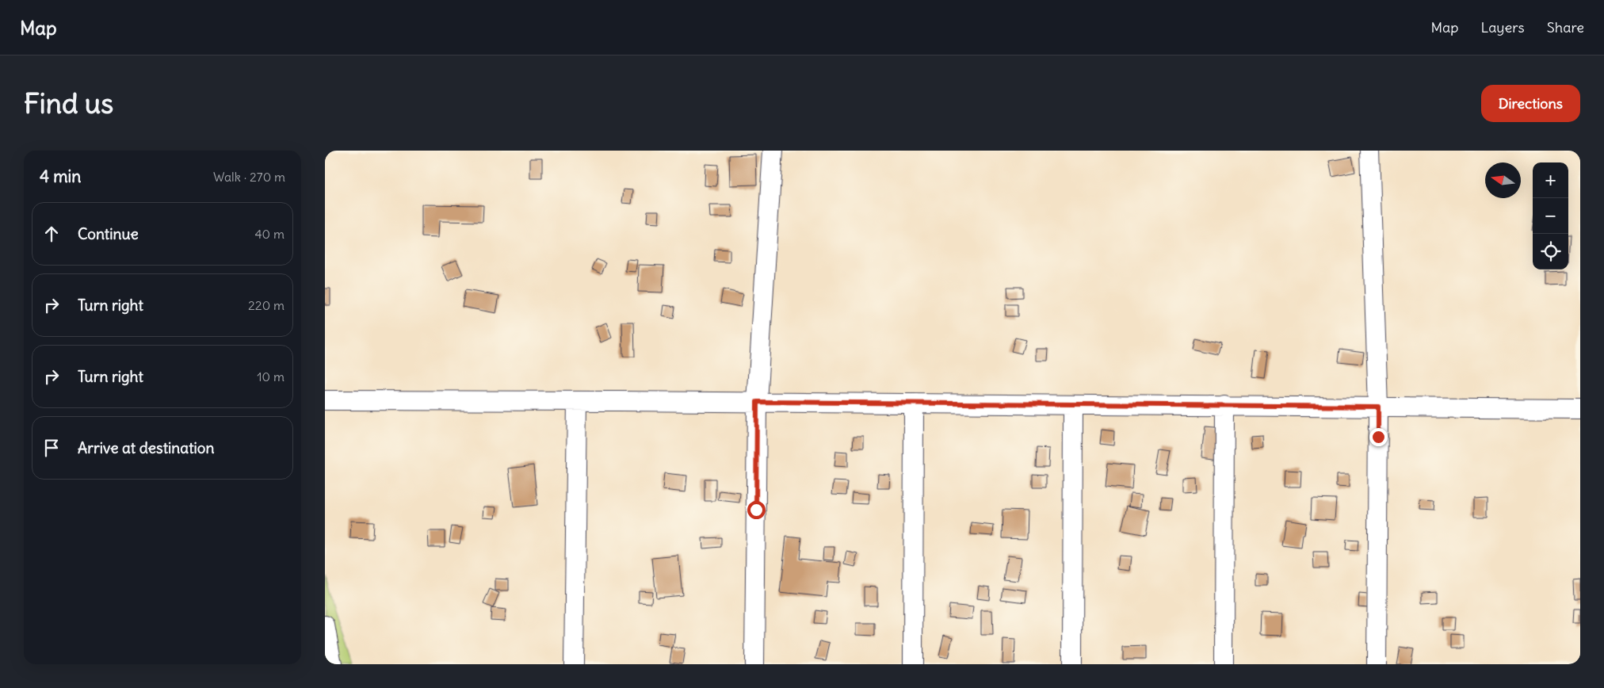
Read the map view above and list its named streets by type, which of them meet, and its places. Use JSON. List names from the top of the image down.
{
  "north": "left",
  "page": {
    "header": "Map",
    "nav": ["Map", "Layers", "Share"],
    "buttons": "Directions",
    "title": "Find us",
    "heading": ["4 min", "Walk · 270 m"],
    "map_buttons": ["+", "−"],
    "list": [
      ["Continue", "40 m"],
      ["Turn right", "220 m"],
      ["Turn right", "10 m"],
      "Arrive at destination"
    ]
  }
}
